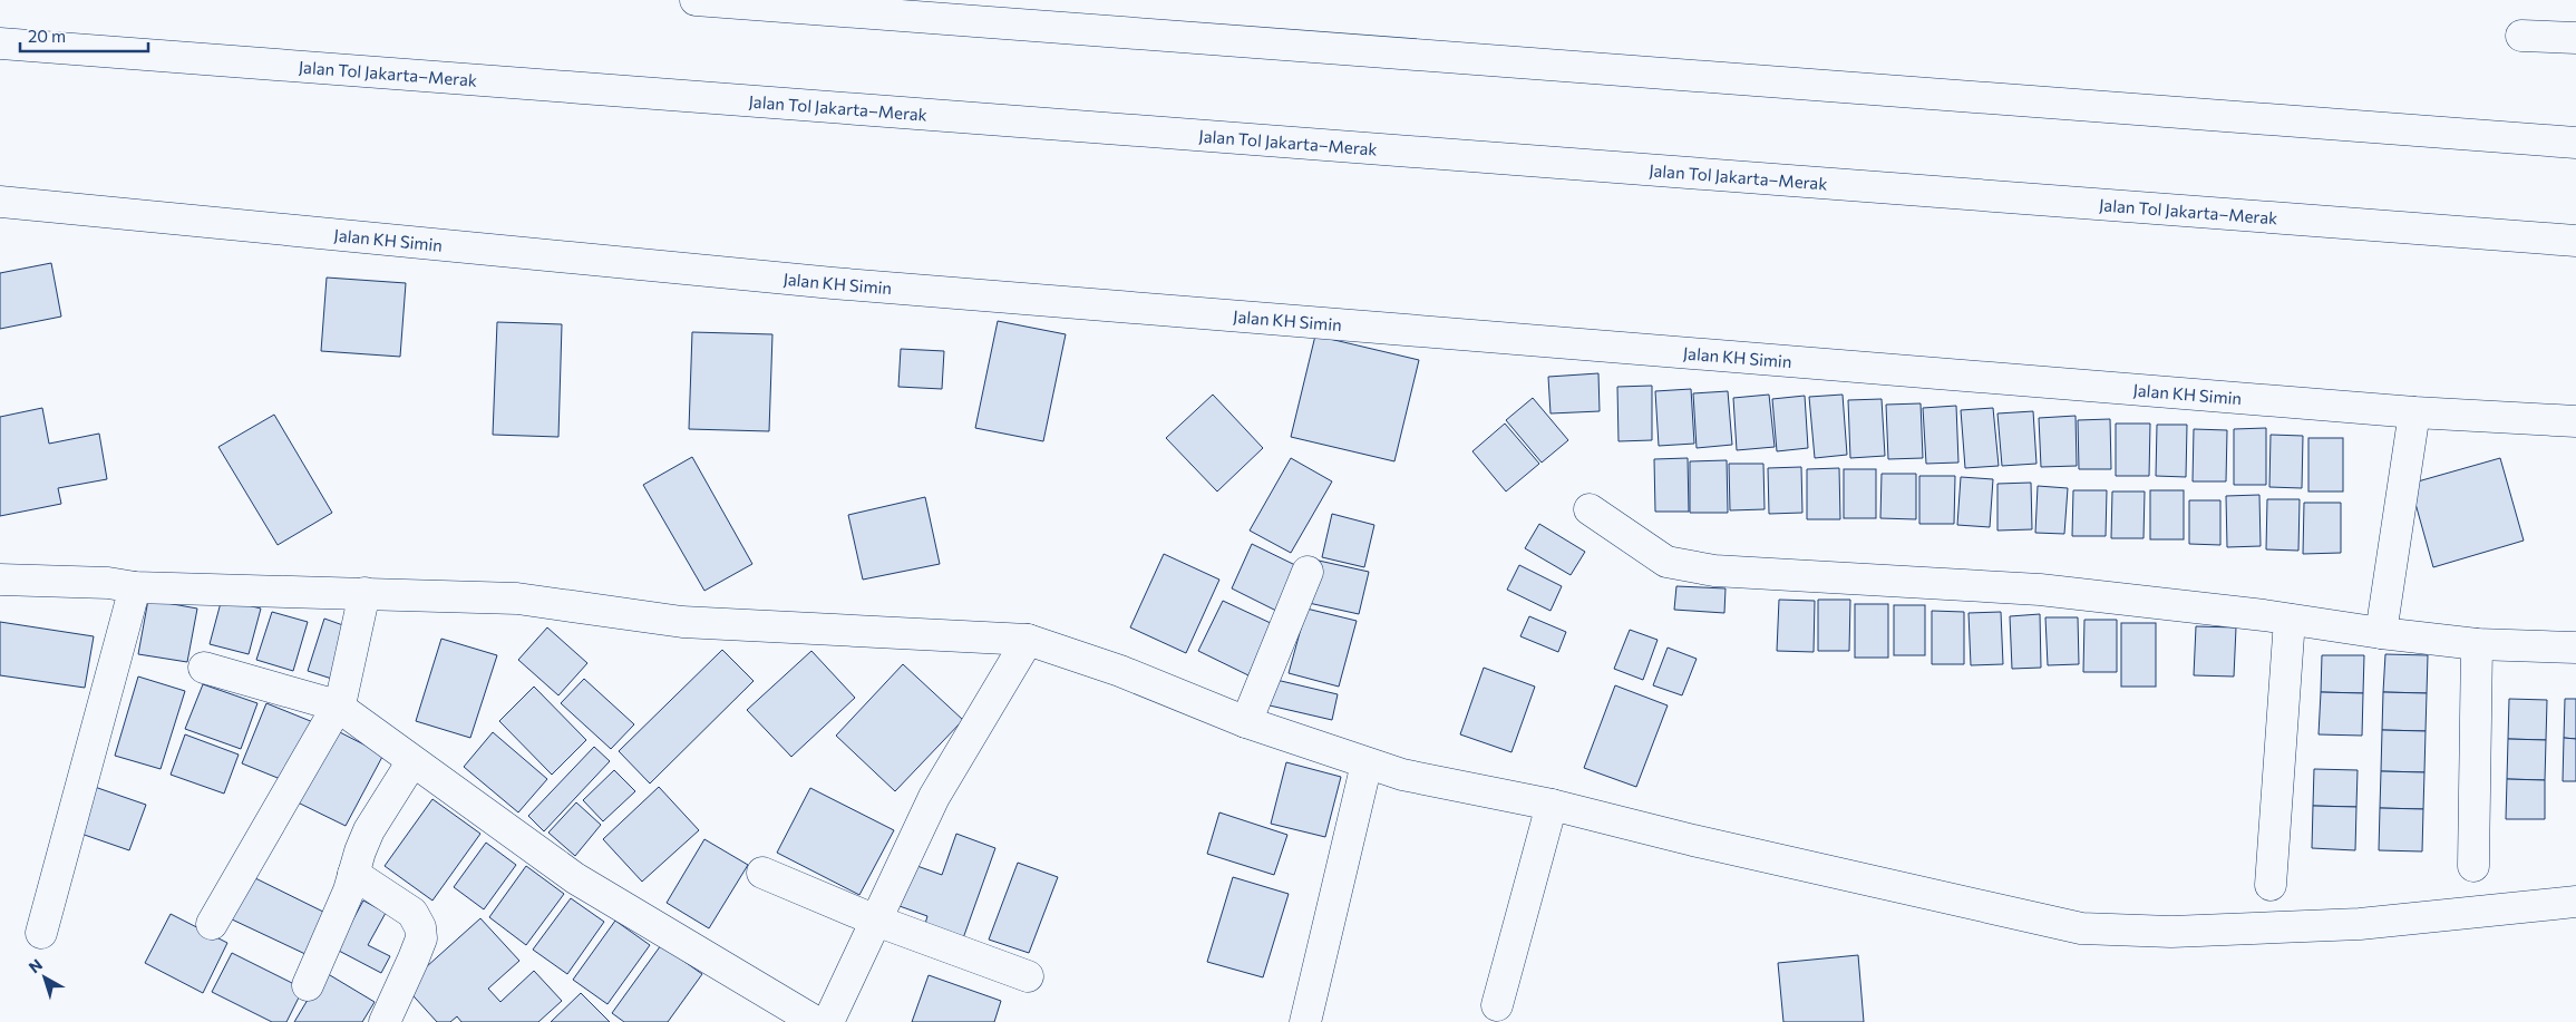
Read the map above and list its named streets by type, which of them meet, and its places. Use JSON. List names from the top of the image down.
{
  "streets": {
    "main road": ["Jalan Tol Jakarta–Merak", "Jalan KH Simin"]
  },
  "scale_bar": "20 m",
  "north": "top left"
}
